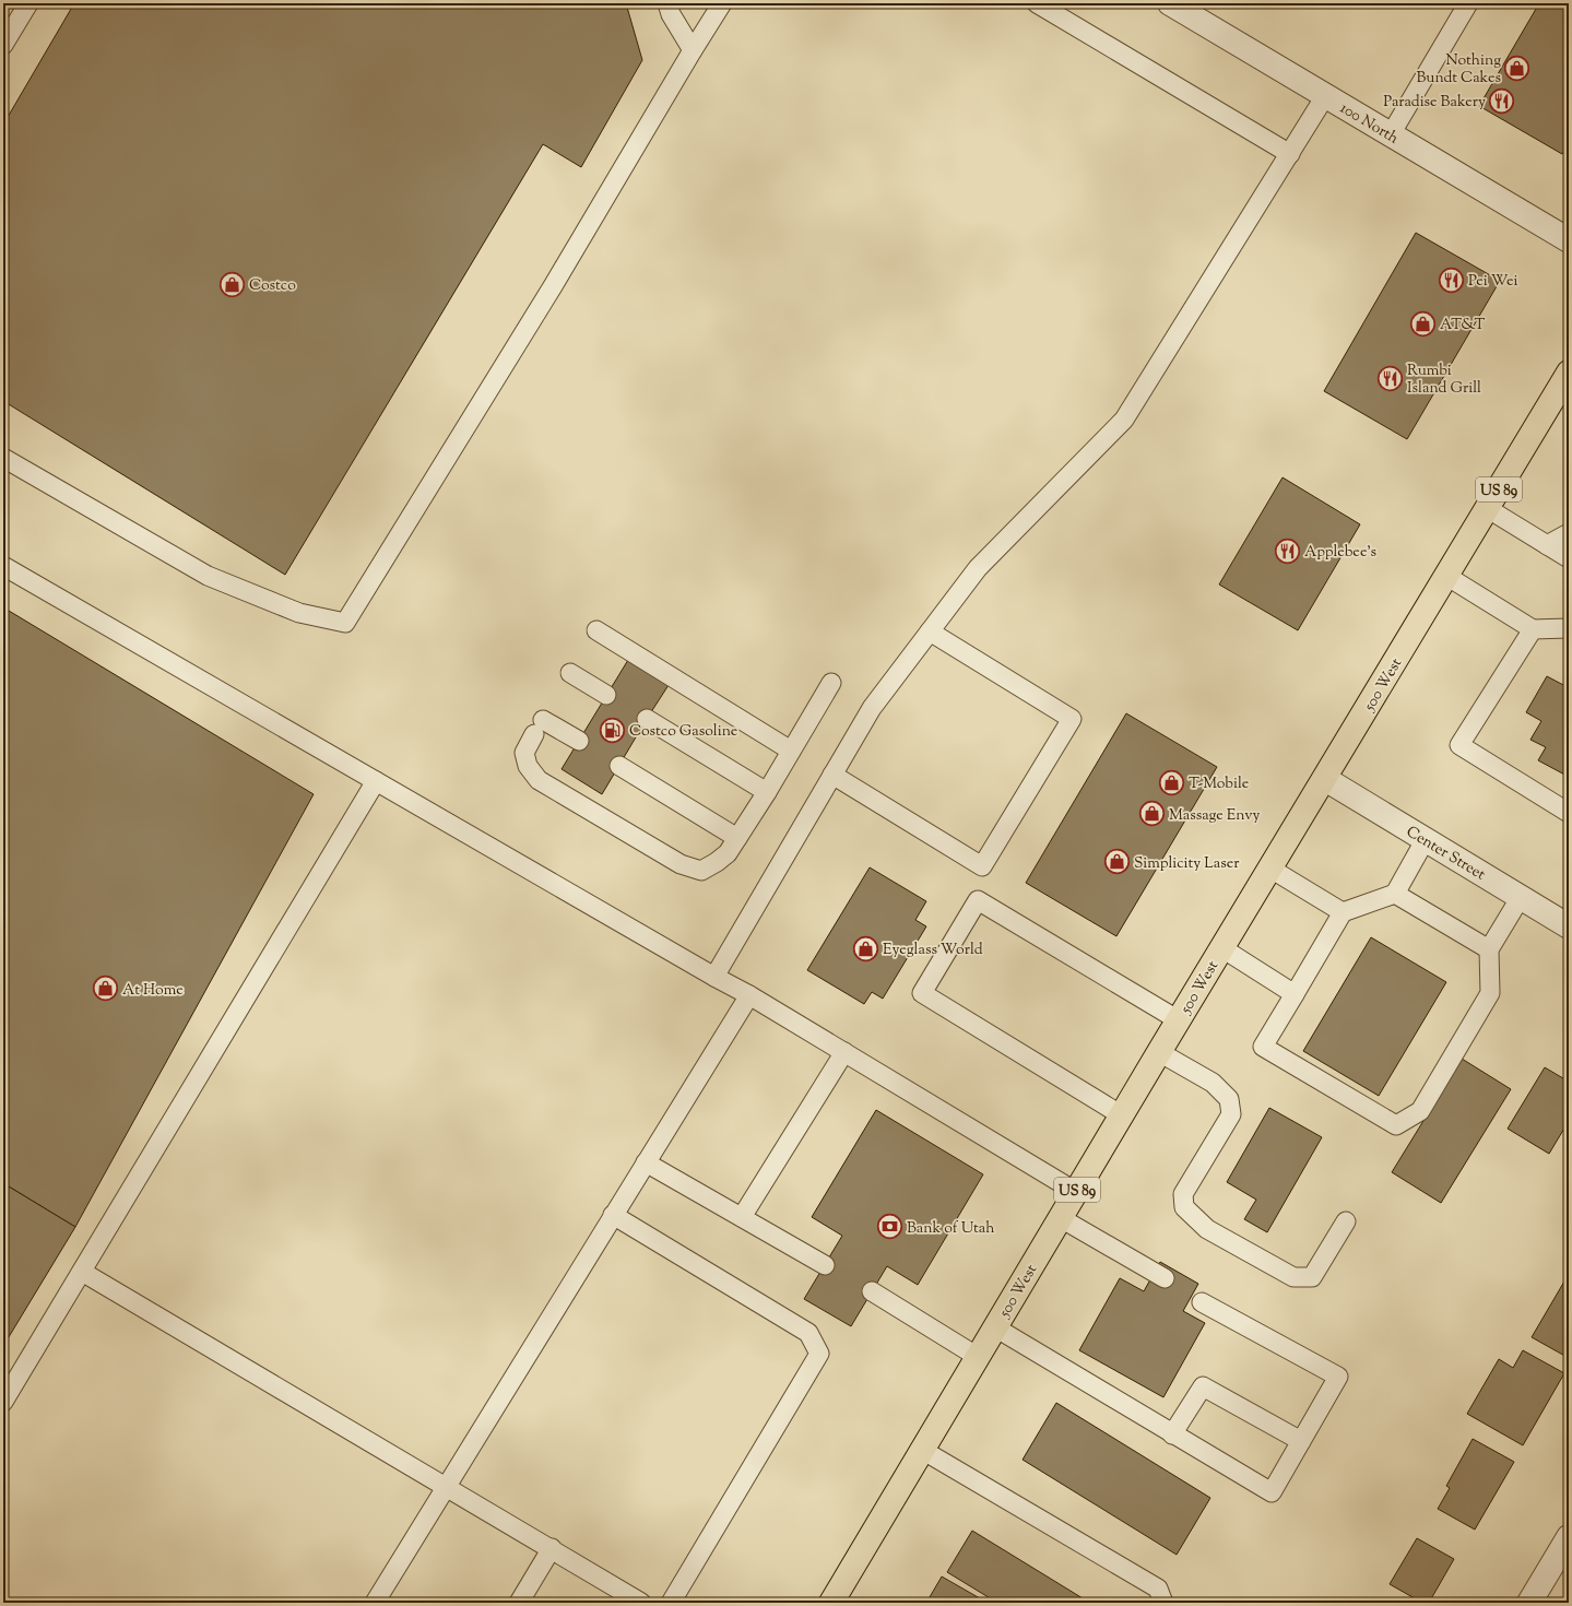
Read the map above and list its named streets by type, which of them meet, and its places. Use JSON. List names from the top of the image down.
{
  "streets": {
    "main road": ["US 89", "500 West"],
    "street": ["100 North", "Center Street"]
  },
  "crossings": [
    ["500 West", "Center Street"]
  ],
  "places": {
    "shop": [
      "Nothing Bundt Cakes",
      "Costco",
      "AT&T",
      "T-Mobile",
      "Massage Envy",
      "Simplicity Laser",
      "Eyeglass World",
      "At Home"
    ],
    "restaurant": [
      "Paradise Bakery",
      "Pei Wei",
      "Rumbi Island Grill",
      "Applebee's"
    ],
    "fuel station": ["Costco Gasoline"],
    "bank": ["Bank of Utah"]
  }
}
